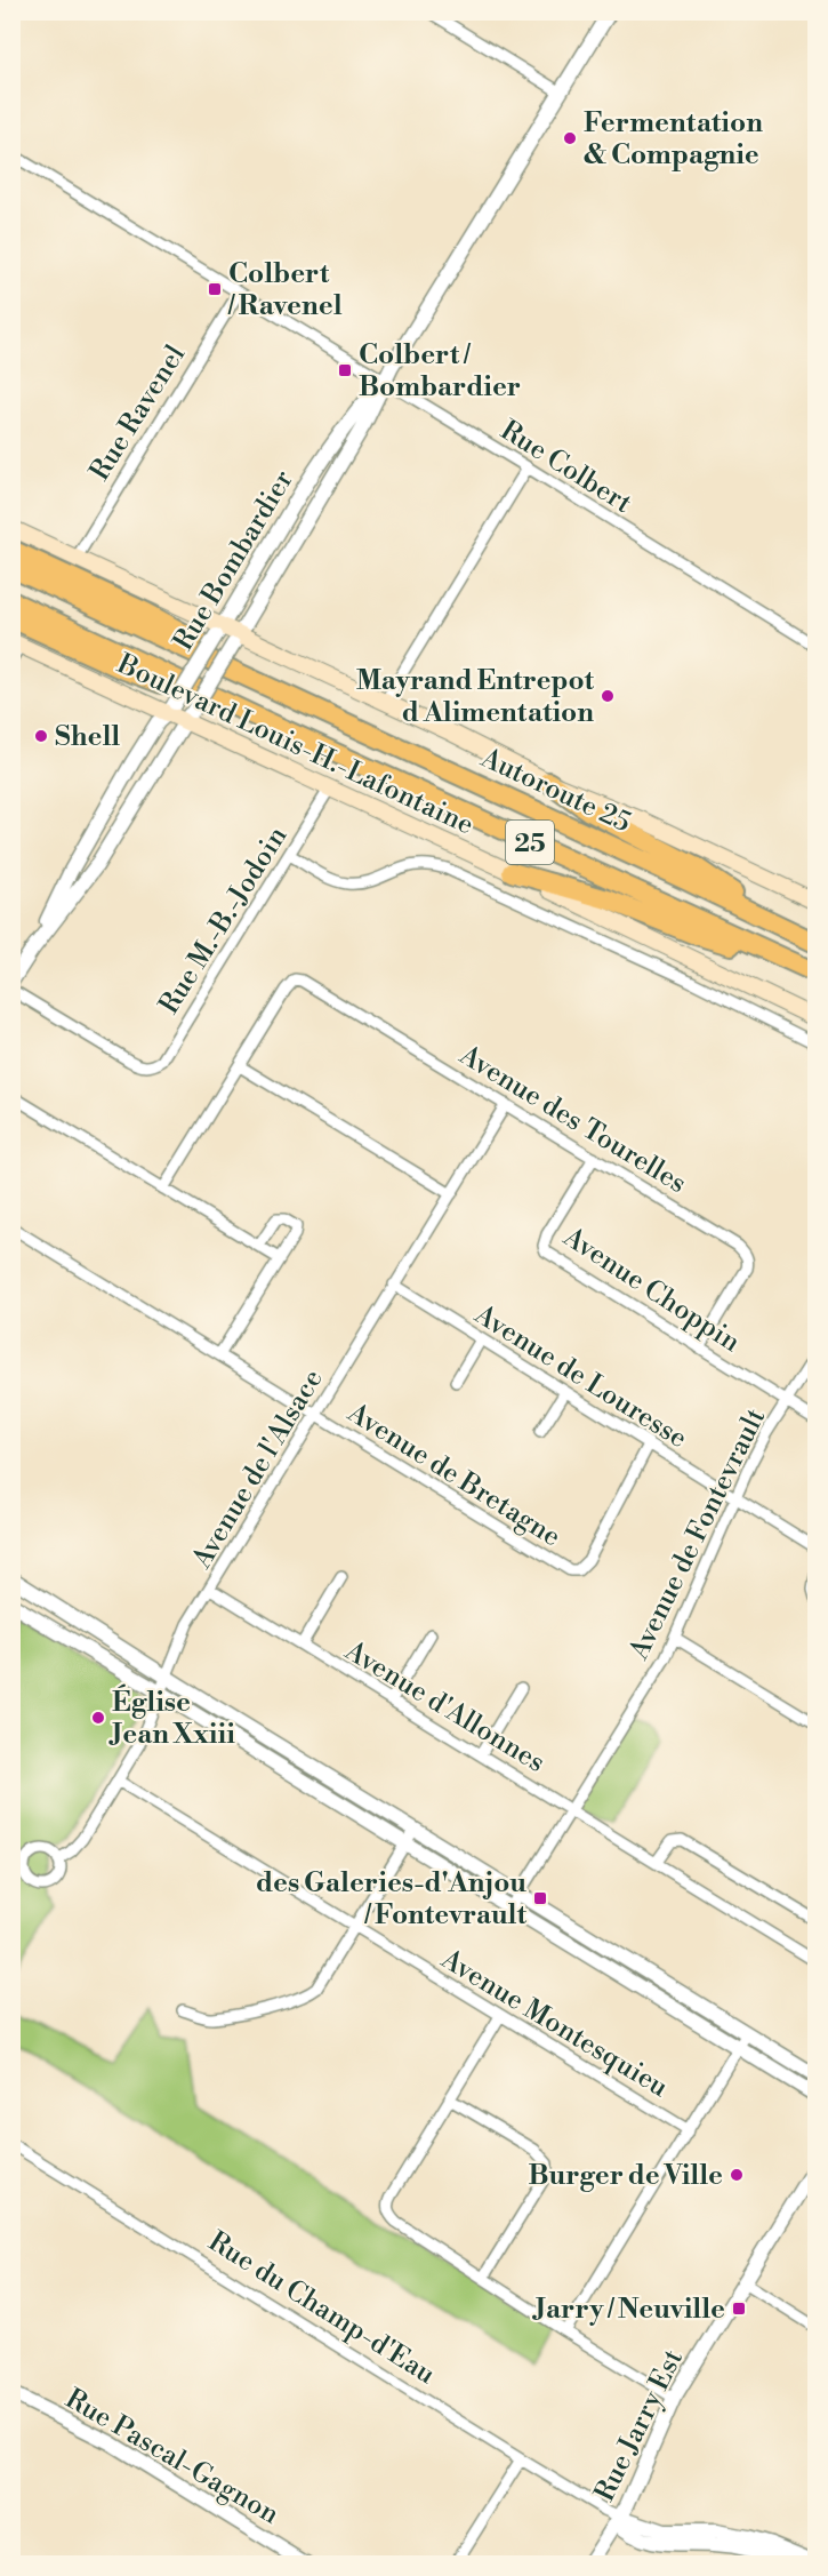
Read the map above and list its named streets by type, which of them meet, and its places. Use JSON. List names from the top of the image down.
{
  "streets": {
    "highway": ["Autoroute 25", "25"],
    "main road": ["Boulevard Louis-H.-Lafontaine"],
    "street": [
      "Rue Ravenel",
      "Rue Colbert",
      "Rue Bombardier",
      "Rue M.-B.-Jodoin",
      "Avenue des Tourelles",
      "Avenue Choppin",
      "Avenue de Louresse",
      "Avenue de l'Alsace",
      "Avenue de Bretagne",
      "Avenue de Fontevrault",
      "Avenue d'Allonnes",
      "Avenue Montesquieu",
      "Rue du Champ-d'Eau",
      "Rue Jarry Est",
      "Rue Pascal-Gagnon"
    ]
  },
  "crossings": [
    ["Rue Ravenel", "Rue Colbert"],
    ["Rue Colbert", "Rue Bombardier"],
    ["Rue Bombardier", "Boulevard Louis-H.-Lafontaine"],
    ["Boulevard Louis-H.-Lafontaine", "Rue M.-B.-Jodoin"],
    ["Avenue des Tourelles", "Avenue Choppin"],
    ["Avenue des Tourelles", "Avenue de l'Alsace"],
    ["Avenue Choppin", "Avenue de Fontevrault"],
    ["Avenue de Louresse", "Avenue de l'Alsace"],
    ["Avenue de Louresse", "Avenue de Bretagne"],
    ["Avenue de Louresse", "Avenue de Fontevrault"],
    ["Avenue de l'Alsace", "Avenue de Bretagne"],
    ["Avenue de l'Alsace", "Avenue d'Allonnes"],
    ["Avenue de l'Alsace", "Avenue Montesquieu"],
    ["Avenue de Fontevrault", "Avenue d'Allonnes"],
    ["Rue du Champ-d'Eau", "Rue Jarry Est"]
  ],
  "places": {
    "other": [
      "Fermentation & Compagnie",
      "Mayrand Entrepot d Alimentation",
      "Shell",
      "Église Jean Xxiii",
      "Burger de Ville"
    ],
    "transit": [
      "Colbert / Ravenel",
      "Colbert / Bombardier",
      "des Galeries-d'Anjou / Fontevrault",
      "Jarry / Neuville"
    ]
  }
}
